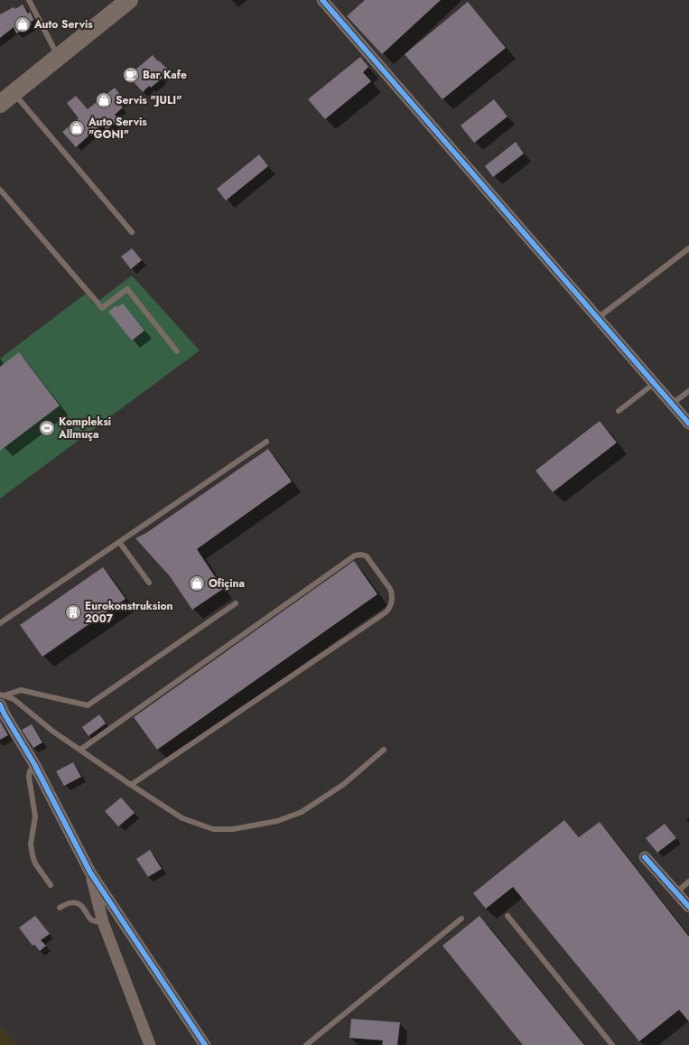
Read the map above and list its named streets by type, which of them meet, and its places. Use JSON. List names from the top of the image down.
{
  "places": {
    "shop": [
      "Auto Servis",
      "Servis \"JULI\"",
      "Auto Servis \"GONI\"",
      "Ofiçina"
    ],
    "cafe": ["Bar Kafe"],
    "sports": ["Kompleksi Allmuça"],
    "building": ["Eurokonstruksion 2007"]
  }
}
